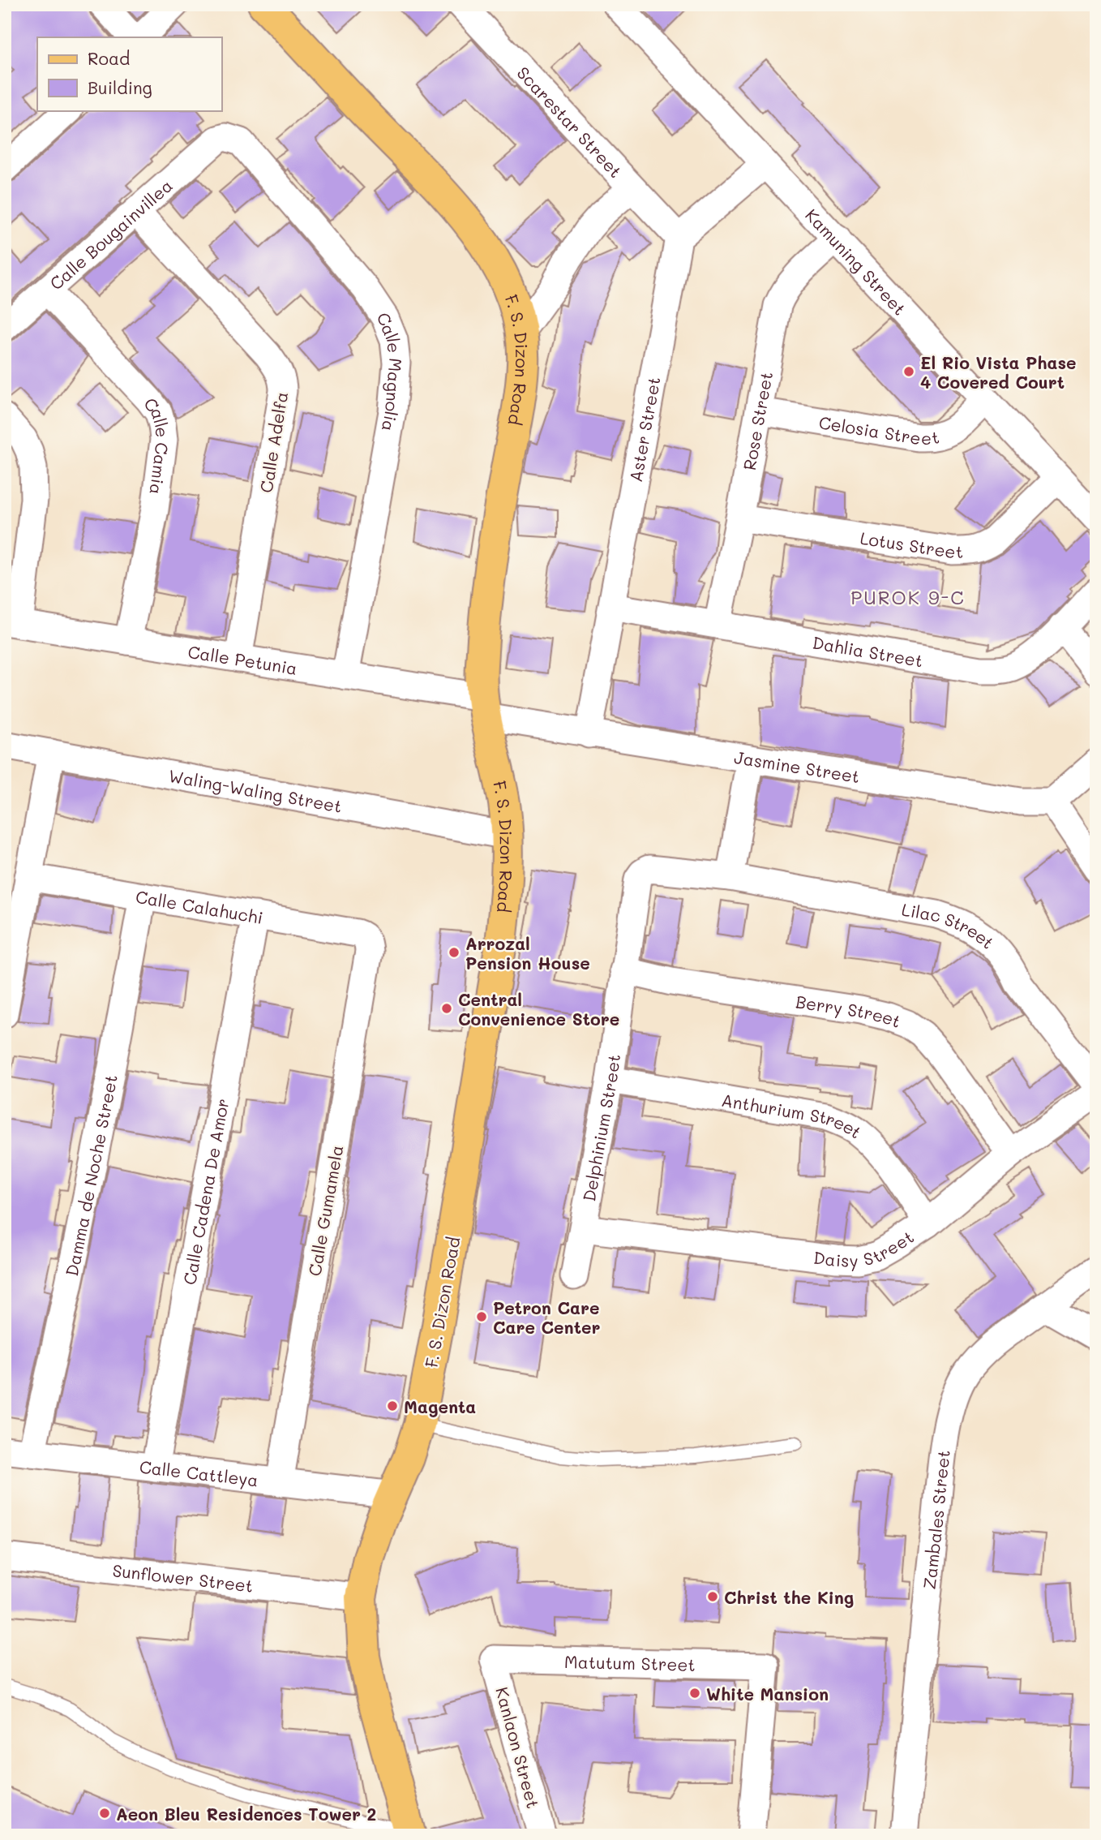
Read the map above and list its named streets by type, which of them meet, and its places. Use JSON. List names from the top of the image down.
{
  "streets": {
    "main road": ["F. S. Dizon Road"],
    "street": [
      "Scarestar Street",
      "Calle Bougainvillea",
      "Kamuning Street",
      "Calle Magnolia",
      "Rose Street",
      "Celosia Street",
      "Aster Street",
      "Calle Adelfa",
      "Calle Camia",
      "Lotus Street",
      "Dahlia Street",
      "Calle Petunia",
      "Jasmine Street",
      "Waling-Waling Street",
      "Calle Calahuchi",
      "Lilac Street",
      "Berry Street",
      "Anthurium Street",
      "Delphinium Street",
      "Damma de Noche Street",
      "Calle Cadena De Amor",
      "Calle Gumamela",
      "Daisy Street",
      "Calle Cattleya",
      "Zambales Street",
      "Sunflower Street",
      "Matutum Street",
      "Kanlaon Street"
    ]
  },
  "crossings": [
    ["Scarestar Street", "Aster Street"],
    ["Calle Bougainvillea", "Calle Magnolia"],
    ["Calle Bougainvillea", "Calle Adelfa"],
    ["Calle Bougainvillea", "Calle Camia"],
    ["Kamuning Street", "Rose Street"],
    ["Kamuning Street", "Celosia Street"],
    ["Kamuning Street", "Lotus Street"],
    ["F. S. Dizon Road", "Calle Petunia"],
    ["F. S. Dizon Road", "Jasmine Street"],
    ["F. S. Dizon Road", "Waling-Waling Street"],
    ["F. S. Dizon Road", "Calle Cattleya"],
    ["F. S. Dizon Road", "Sunflower Street"],
    ["Calle Magnolia", "Calle Petunia"],
    ["Rose Street", "Celosia Street"],
    ["Rose Street", "Lotus Street"],
    ["Rose Street", "Dahlia Street"],
    ["Aster Street", "Dahlia Street"],
    ["Aster Street", "Jasmine Street"],
    ["Calle Adelfa", "Calle Petunia"],
    ["Calle Camia", "Calle Petunia"],
    ["Calle Petunia", "Jasmine Street"],
    ["Calle Calahuchi", "Damma de Noche Street"],
    ["Calle Calahuchi", "Calle Cadena De Amor"],
    ["Calle Calahuchi", "Calle Gumamela"],
    ["Lilac Street", "Delphinium Street"],
    ["Berry Street", "Delphinium Street"],
    ["Berry Street", "Daisy Street"],
    ["Anthurium Street", "Delphinium Street"],
    ["Anthurium Street", "Daisy Street"],
    ["Delphinium Street", "Daisy Street"],
    ["Damma de Noche Street", "Calle Cattleya"],
    ["Calle Cadena De Amor", "Calle Cattleya"],
    ["Calle Gumamela", "Calle Cattleya"],
    ["Matutum Street", "Kanlaon Street"]
  ],
  "districts": ["PUROK 9-C"],
  "places": [
    "El Rio Vista Phase 4 Covered Court",
    "Arrozal Pension House",
    "Central Convenience Store",
    "Petron Care Care Center",
    "Magenta",
    "Christ the King",
    "White Mansion",
    "Aeon Bleu Residences Tower 2"
  ],
  "legend": ["Road", "Building"]
}
